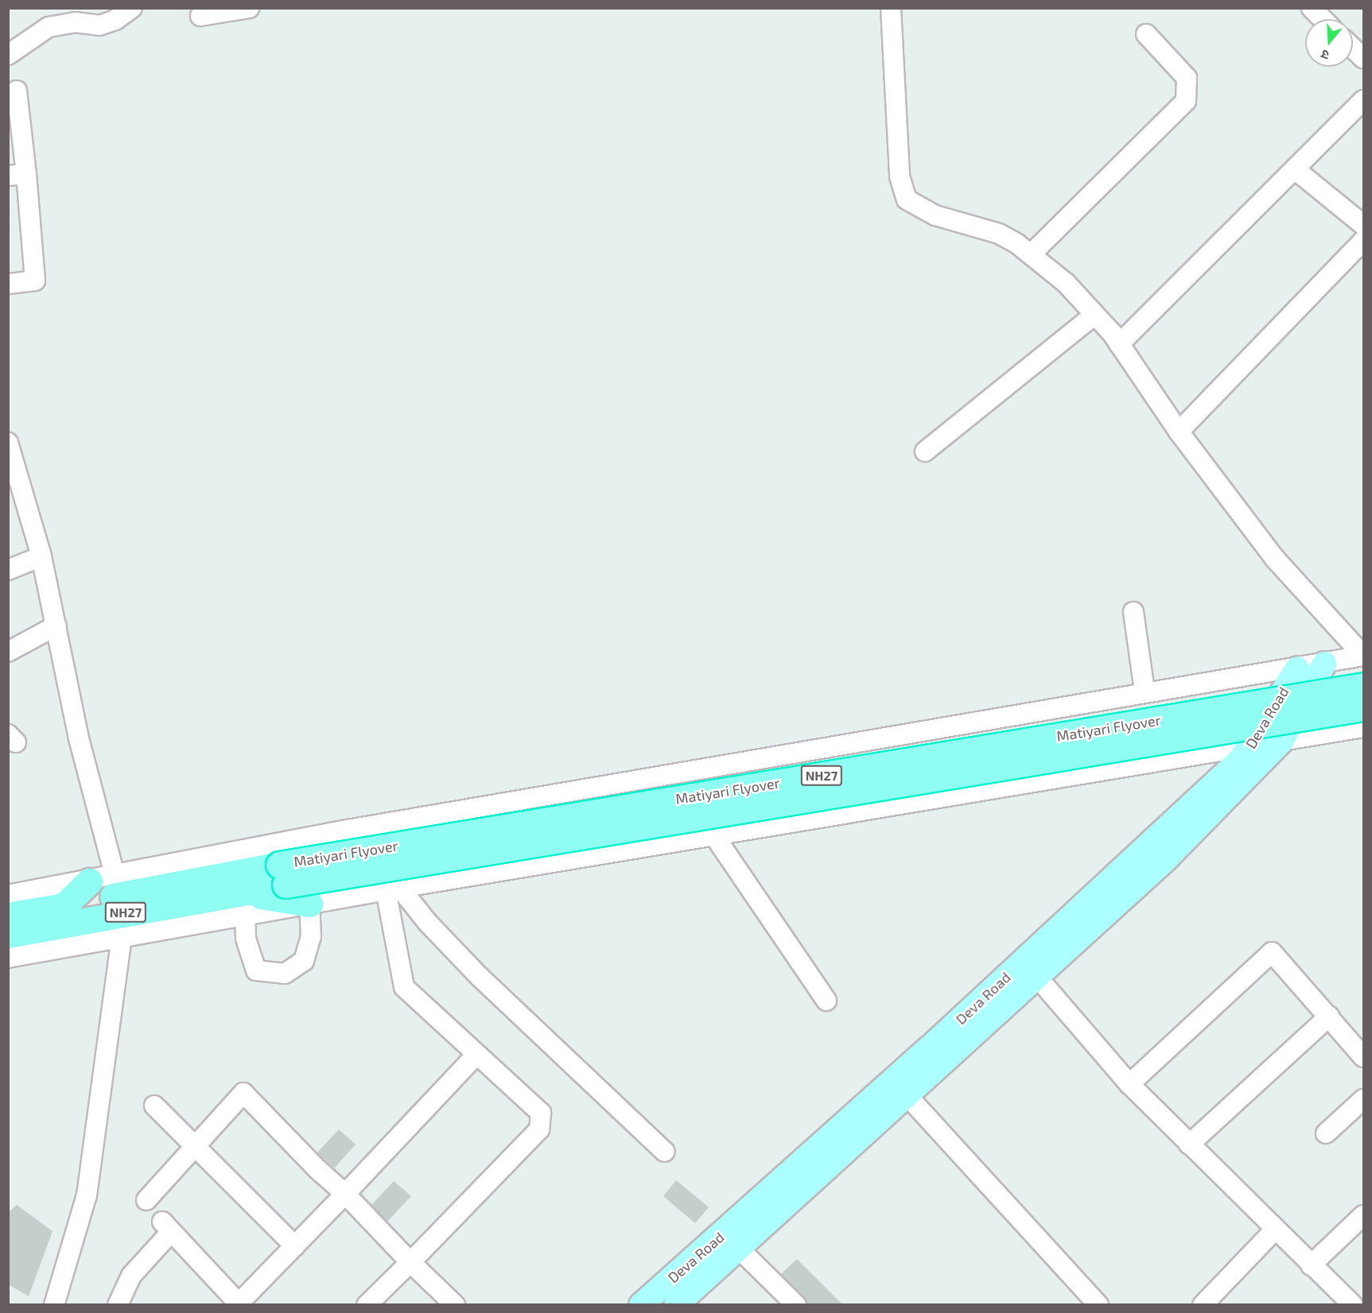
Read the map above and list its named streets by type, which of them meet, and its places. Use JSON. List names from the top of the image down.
{
  "streets": {
    "highway": ["Matiyari Flyover", "NH27"],
    "main road": ["Deva Road"]
  },
  "crossings": [
    ["Matiyari Flyover", "NH27"]
  ],
  "north": "bottom"
}
